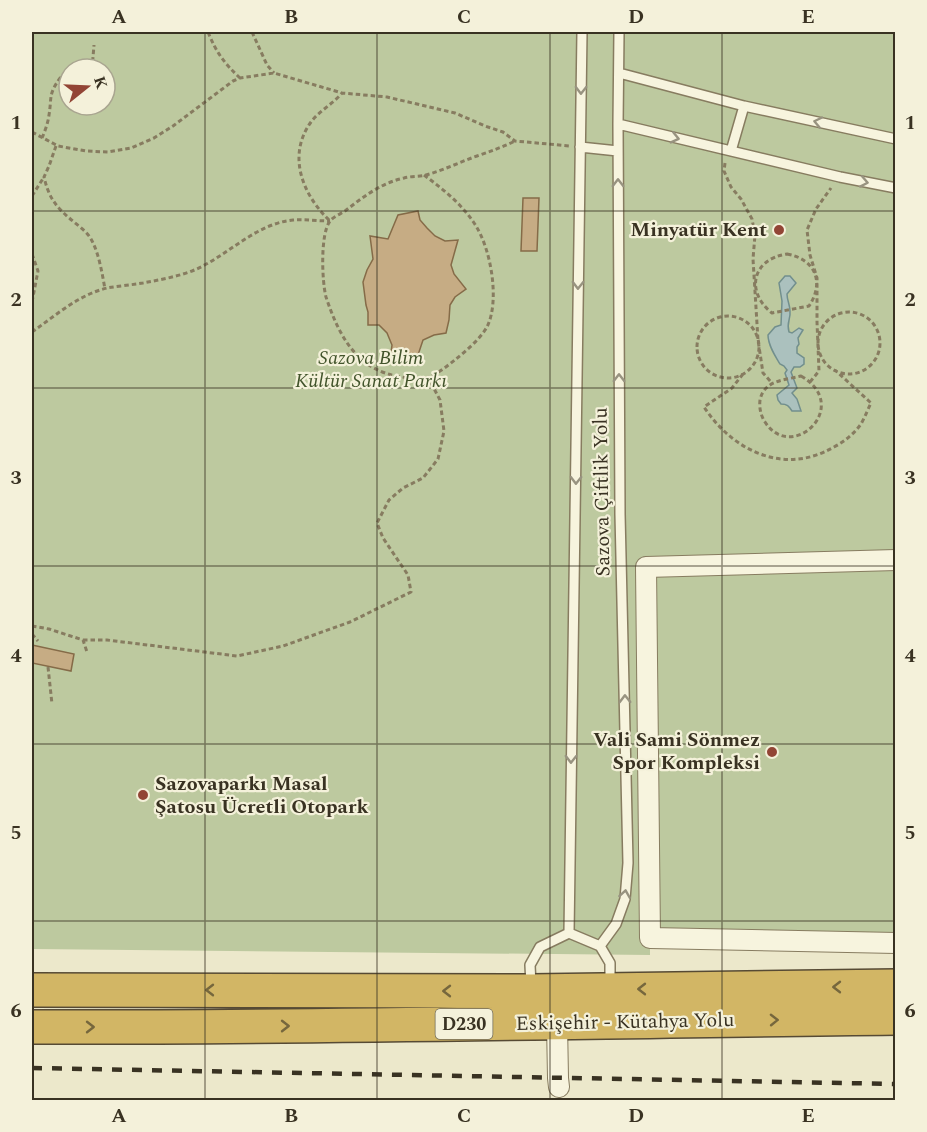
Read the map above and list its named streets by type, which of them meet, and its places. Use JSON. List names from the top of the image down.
{
  "streets": {
    "highway": ["Eskişehir - Kütahya Yolu", "D230"],
    "lane": ["Sazova Çiftlik Yolu"]
  },
  "parks": ["Sazova Bilim Kültür Sanat Parkı"],
  "places": ["Minyatür Kent", "Vali Sami Sönmez Spor Kompleksi", "Sazovaparkı Masal Şatosu Ücretli Otopark"],
  "north": "right",
  "grid": {
    "columns": [
      "A",
      "B",
      "C",
      "D",
      "E"
    ],
    "rows": [
      "1",
      "2",
      "3",
      "4",
      "5",
      "6"
    ]
  }
}
